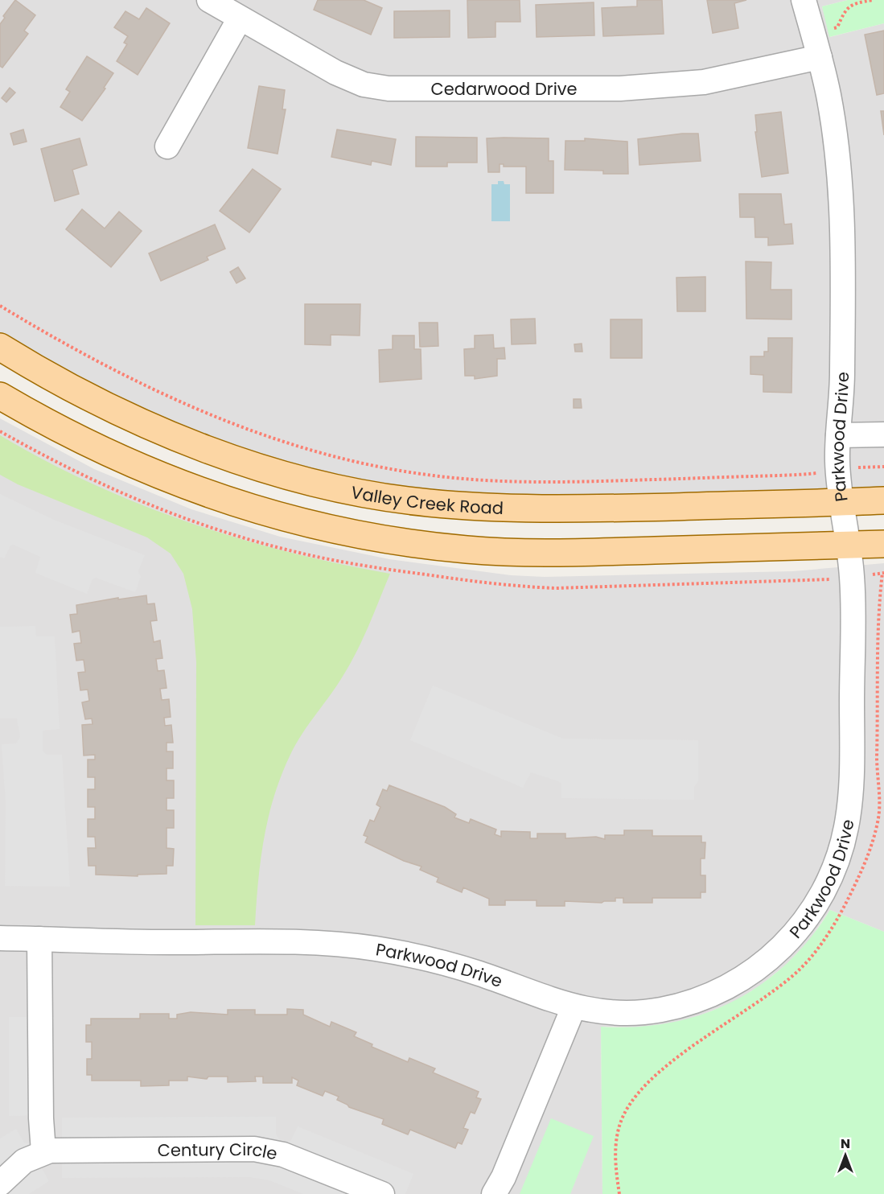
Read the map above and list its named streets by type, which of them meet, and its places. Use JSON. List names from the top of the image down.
{
  "streets": {
    "main road": ["Valley Creek Road"],
    "street": ["Cedarwood Drive", "Parkwood Drive", "Century Circle"]
  },
  "crossings": [
    ["Cedarwood Drive", "Parkwood Drive"],
    ["Parkwood Drive", "Valley Creek Road"]
  ],
  "north": "top"
}
